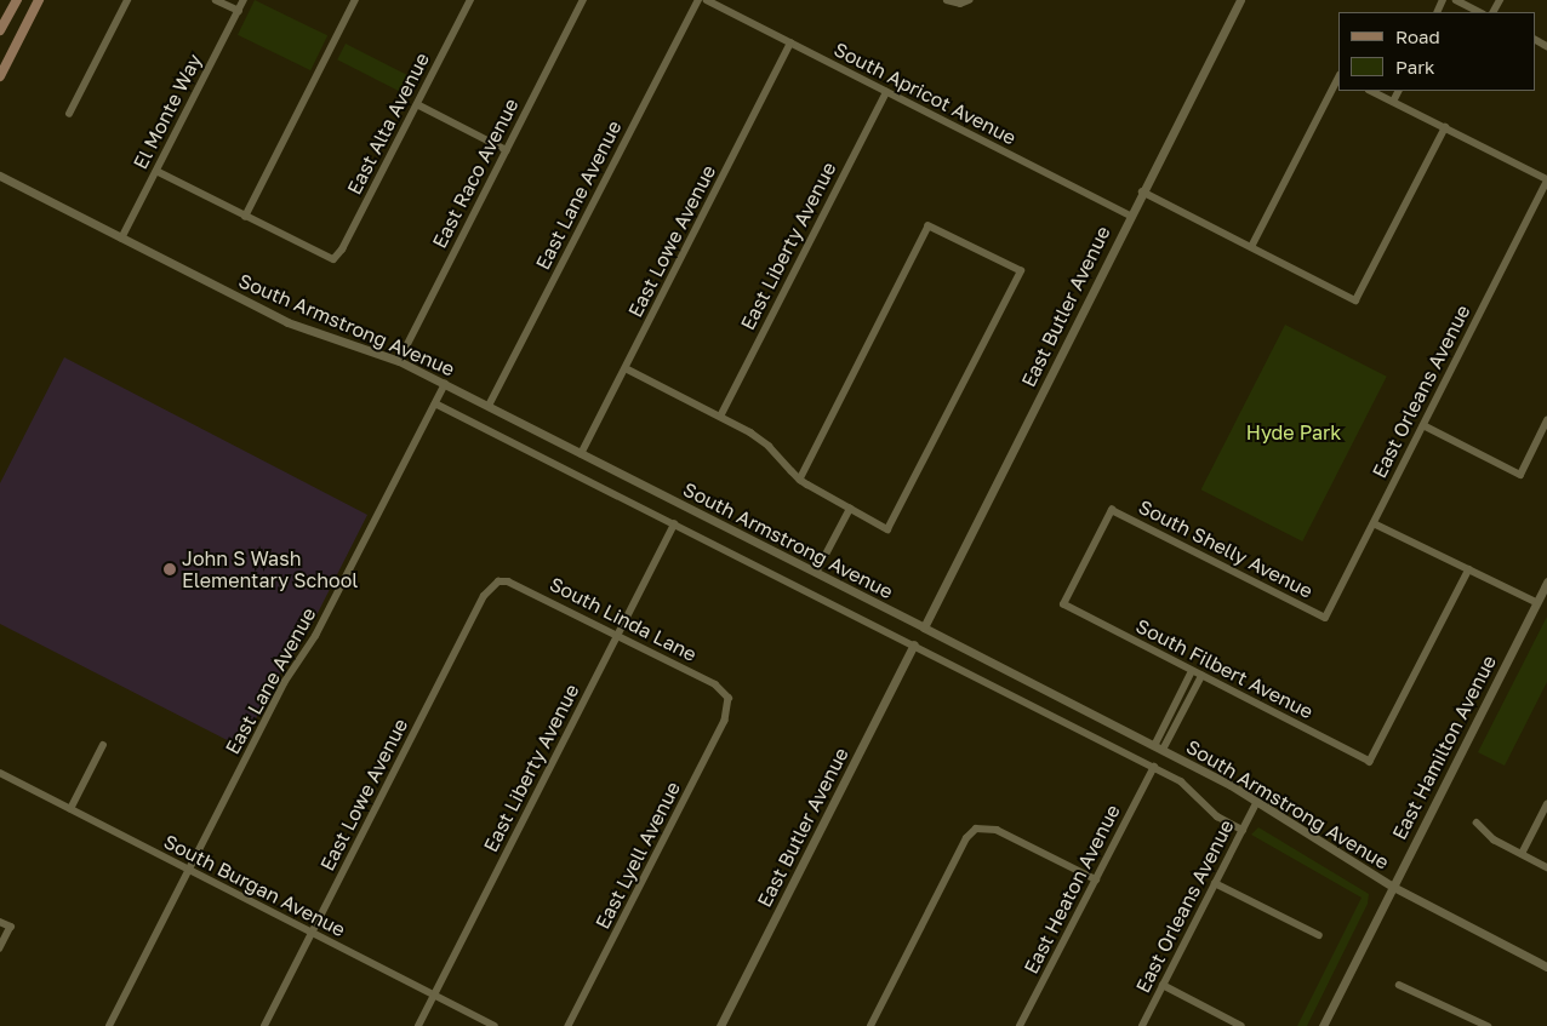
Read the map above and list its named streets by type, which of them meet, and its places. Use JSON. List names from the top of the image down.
{
  "streets": {
    "street": [
      "South Apricot Avenue",
      "El Monte Way",
      "East Alta Avenue",
      "East Raco Avenue",
      "East Lane Avenue",
      "East Lowe Avenue",
      "East Liberty Avenue",
      "East Butler Avenue",
      "South Armstrong Avenue",
      "East Orleans Avenue",
      "South Shelly Avenue",
      "South Linda Lane",
      "South Filbert Avenue",
      "East Hamilton Avenue",
      "East Lyell Avenue",
      "South Burgan Avenue",
      "East Heaton Avenue"
    ]
  },
  "crossings": [
    ["South Apricot Avenue", "East Lowe Avenue"],
    ["South Apricot Avenue", "East Liberty Avenue"],
    ["South Apricot Avenue", "East Butler Avenue"],
    ["El Monte Way", "South Armstrong Avenue"],
    ["East Raco Avenue", "South Armstrong Avenue"],
    ["East Lane Avenue", "South Armstrong Avenue"],
    ["East Lane Avenue", "South Burgan Avenue"],
    ["East Lowe Avenue", "South Armstrong Avenue"],
    ["East Lowe Avenue", "South Linda Lane"],
    ["East Lowe Avenue", "South Burgan Avenue"],
    ["East Liberty Avenue", "South Armstrong Avenue"],
    ["East Liberty Avenue", "South Linda Lane"],
    ["East Liberty Avenue", "South Burgan Avenue"],
    ["East Butler Avenue", "South Armstrong Avenue"],
    ["South Armstrong Avenue", "East Orleans Avenue"],
    ["South Armstrong Avenue", "East Hamilton Avenue"],
    ["South Armstrong Avenue", "East Heaton Avenue"],
    ["East Orleans Avenue", "South Shelly Avenue"],
    ["South Shelly Avenue", "South Filbert Avenue"],
    ["South Linda Lane", "East Lyell Avenue"]
  ],
  "parks": ["Hyde Park"],
  "places": ["John S Wash Elementary School"],
  "legend": ["Road", "Park"]
}
